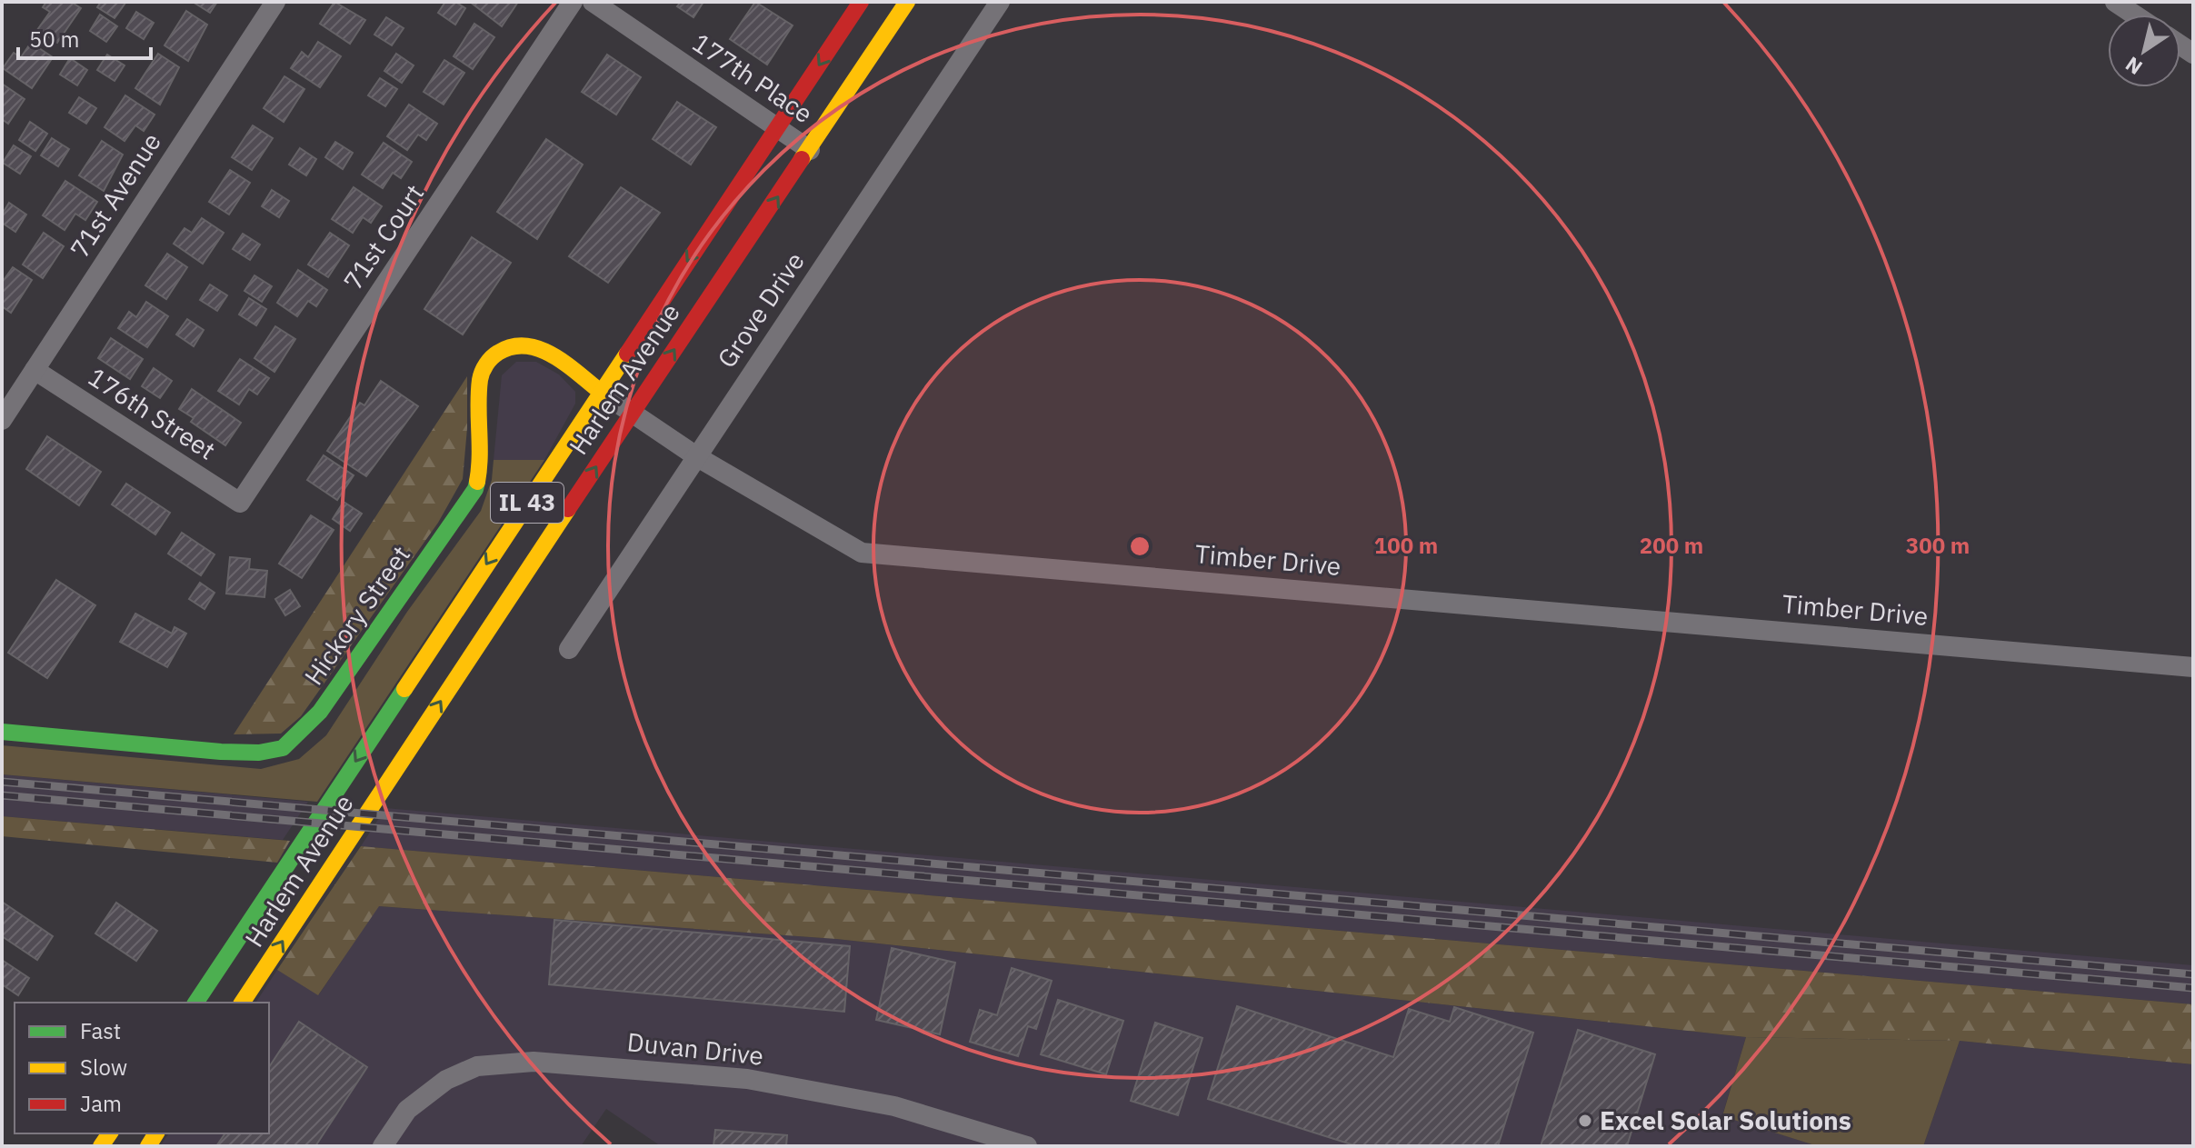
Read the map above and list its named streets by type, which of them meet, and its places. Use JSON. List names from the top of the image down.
{
  "streets": {
    "main road": ["Harlem Avenue", "IL 43", "Hickory Street"],
    "street": [
      "177th Place",
      "71st Avenue",
      "71st Court",
      "Grove Drive",
      "176th Street",
      "Timber Drive",
      "Duvan Drive"
    ]
  },
  "crossings": [
    ["177th Place", "Harlem Avenue"],
    ["71st Avenue", "176th Street"],
    ["71st Court", "176th Street"],
    ["Grove Drive", "Timber Drive"],
    ["Harlem Avenue", "Timber Drive"],
    ["Harlem Avenue", "Hickory Street"],
    ["Timber Drive", "Hickory Street"]
  ],
  "places": ["Excel Solar Solutions"],
  "legend": ["Fast", "Slow", "Jam"],
  "scale_bar": "50 m",
  "north": "bottom left",
  "rings": ["100 m", "200 m", "300 m"]
}
